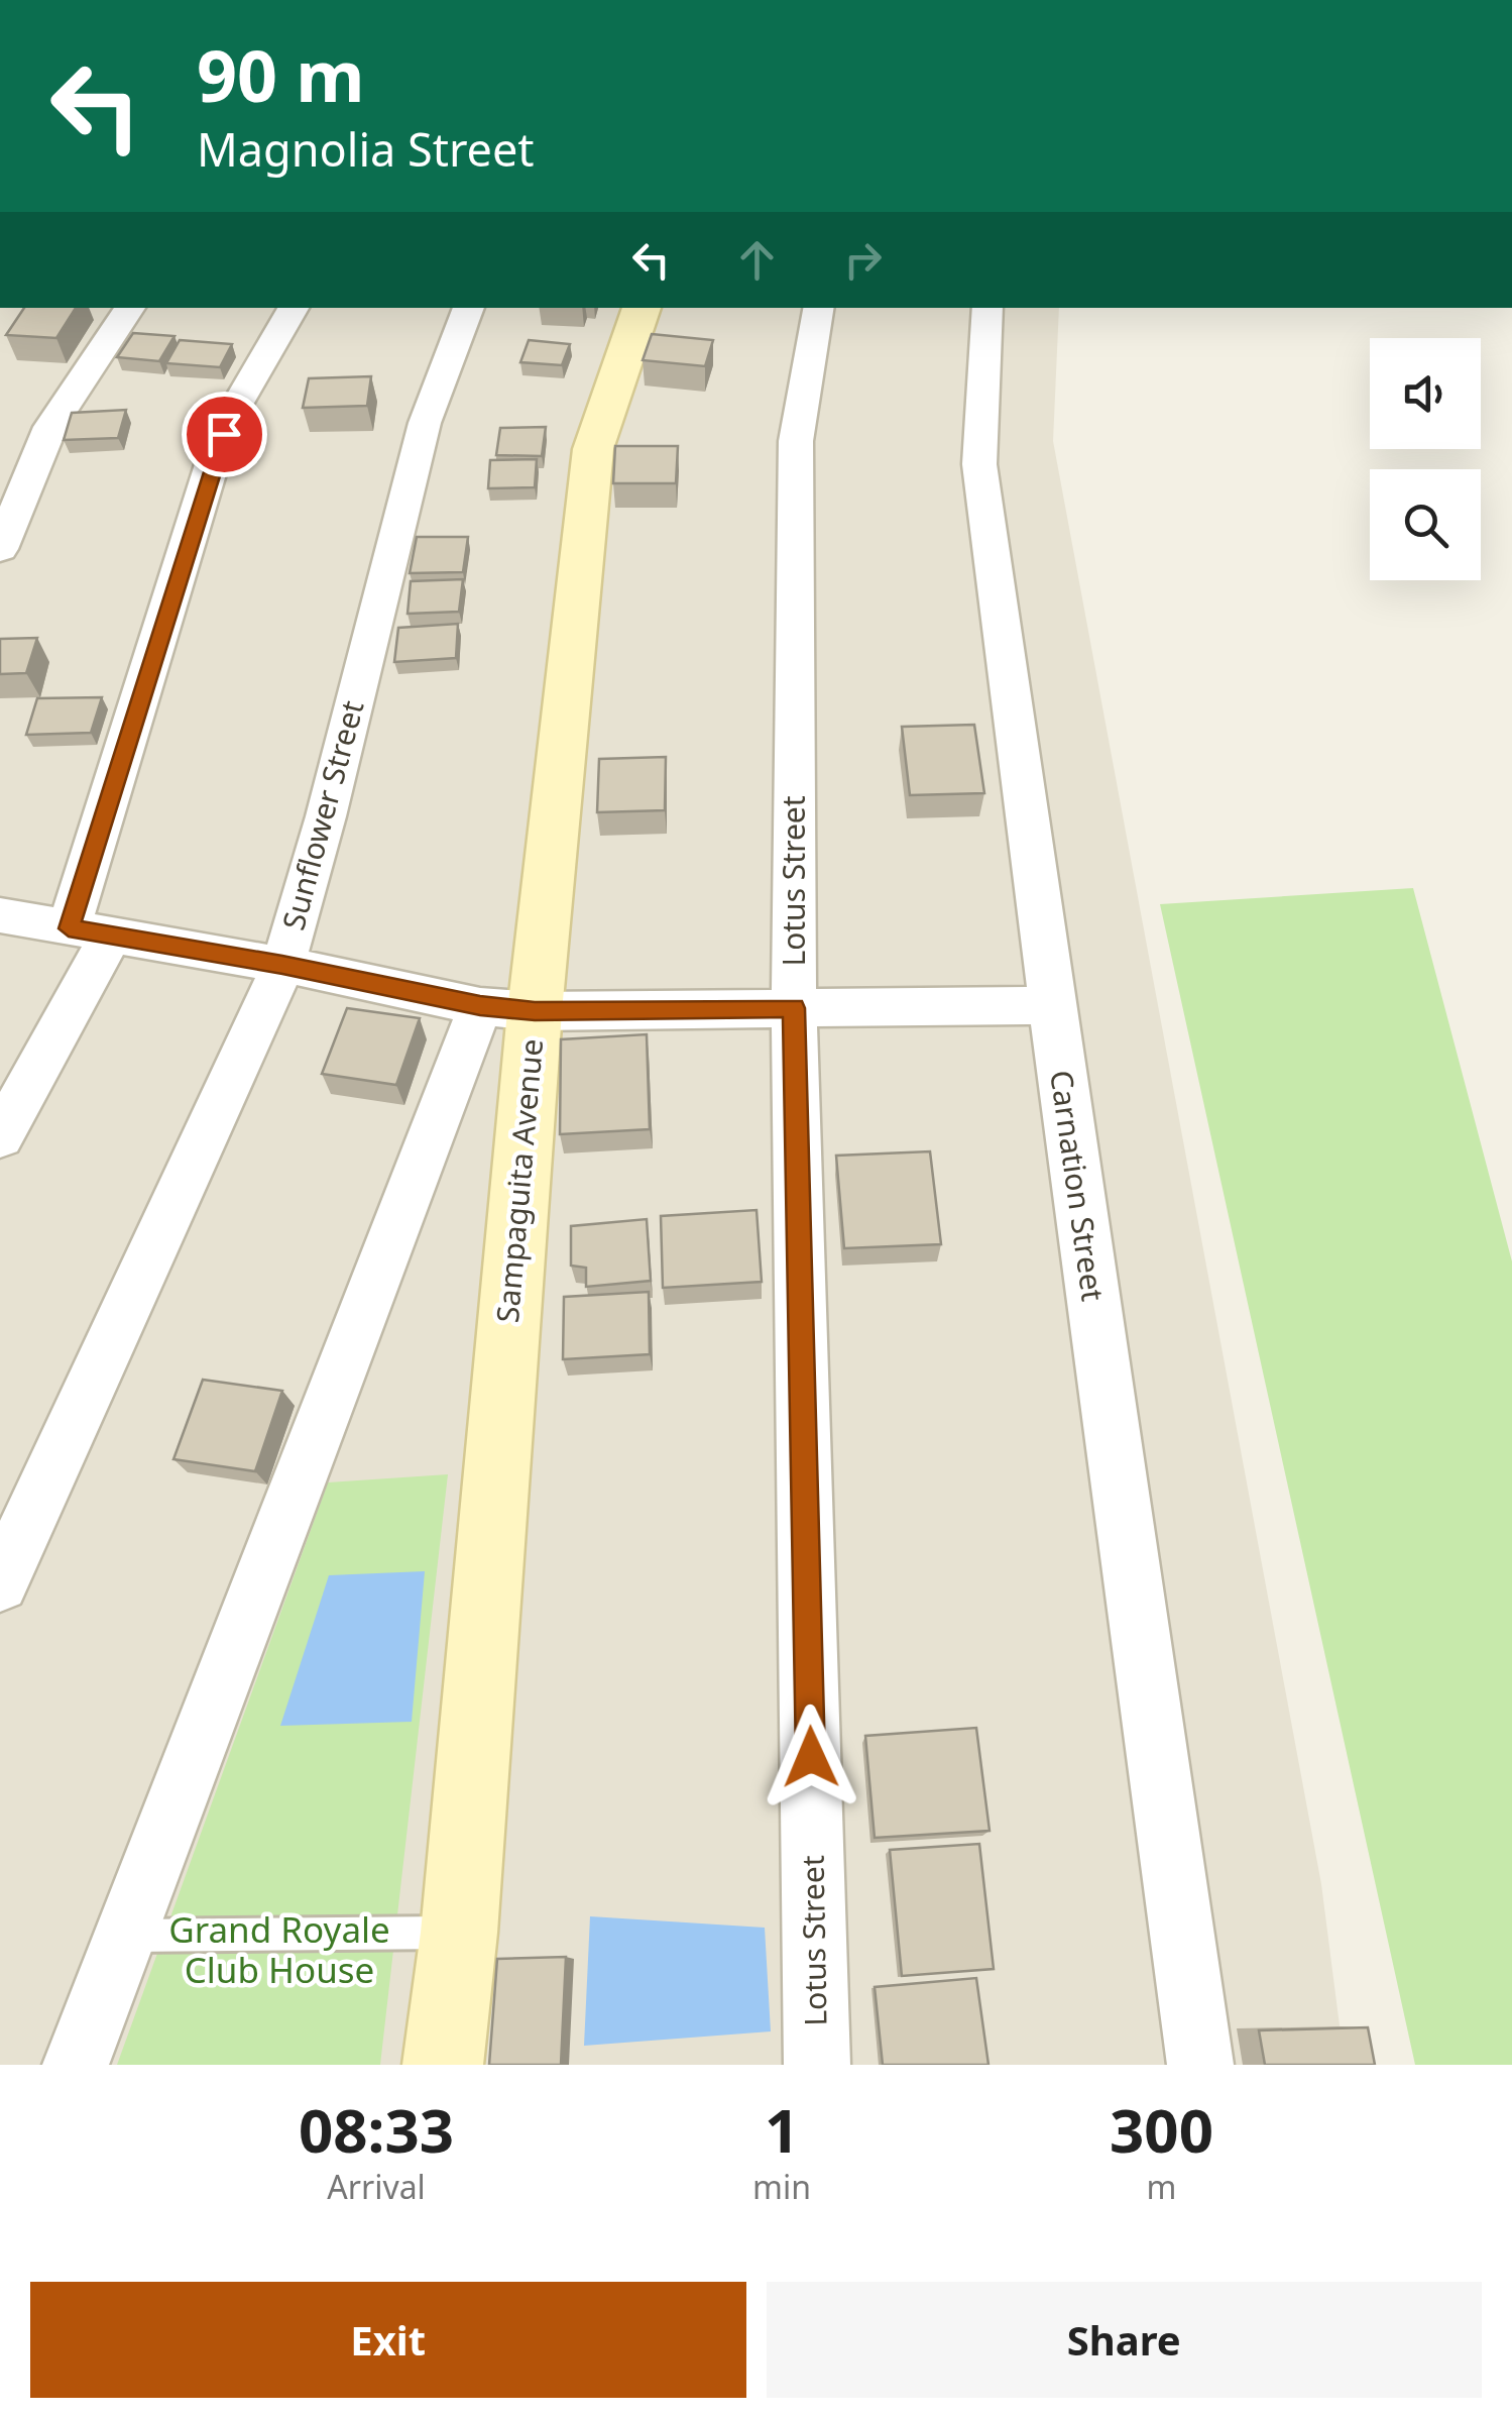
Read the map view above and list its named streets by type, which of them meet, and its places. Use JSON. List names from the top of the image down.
{
  "streets": {
    "main road": ["Sampaguita Avenue"],
    "street": ["Sunflower Street", "Lotus Street", "Carnation Street"]
  },
  "parks": ["Grand Royale Club House"],
  "page": {
    "turn": ["90 m", "Magnolia Street"],
    "eta": [
      "08:33",
      "Arrival",
      "1",
      "min",
      "300",
      "m"
    ],
    "buttons": ["Exit", "Share"]
  }
}
